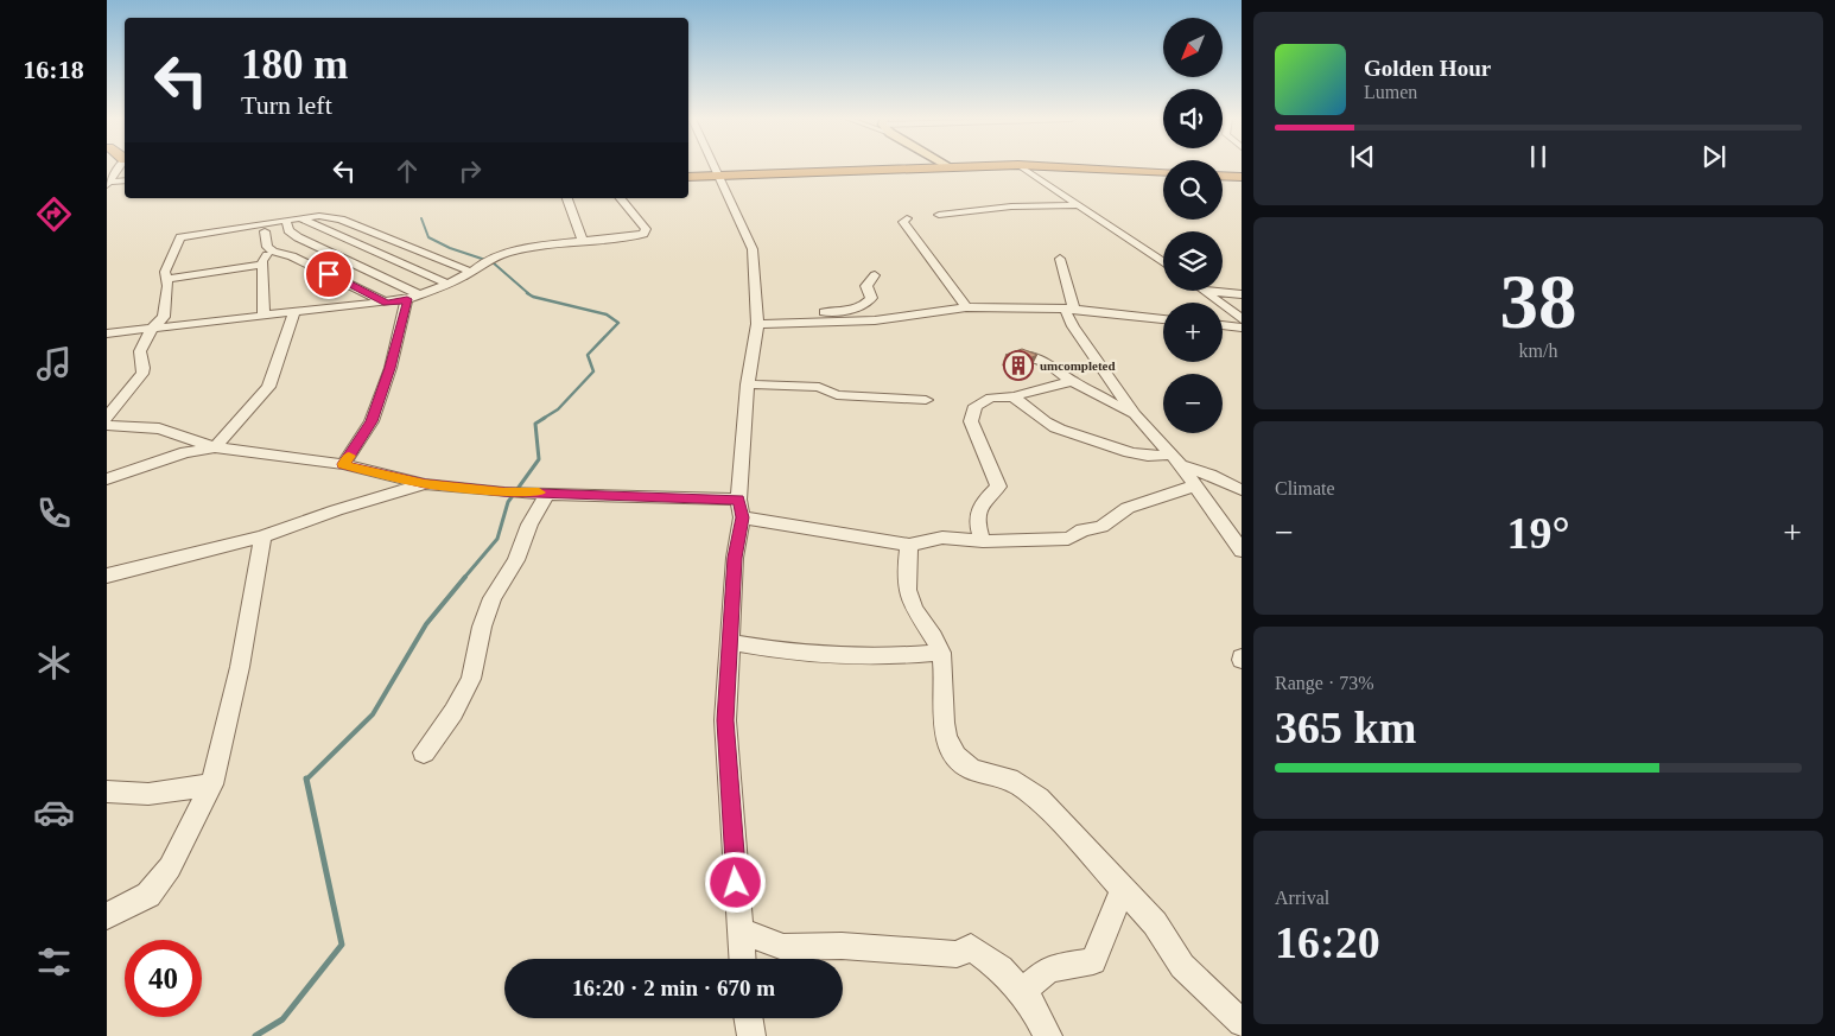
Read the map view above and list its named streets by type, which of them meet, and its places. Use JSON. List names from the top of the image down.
{
  "places": {
    "building": ["umcompleted"]
  },
  "north": "bottom left",
  "page": {
    "tabs": "16:18",
    "map_buttons": ["+", "−"],
    "turn": ["180 m", "Turn left"],
    "song": ["Golden Hour", "Lumen"],
    "tile": [
      ["38", "km/h"],
      "Climate",
      ["Range · 73%", "365 km"],
      ["Arrival", "16:20"]
    ],
    "heat": ["−", "19°", "+"],
    "limit": "40",
    "trip": "16:20 · 2 min · 670 m"
  }
}
